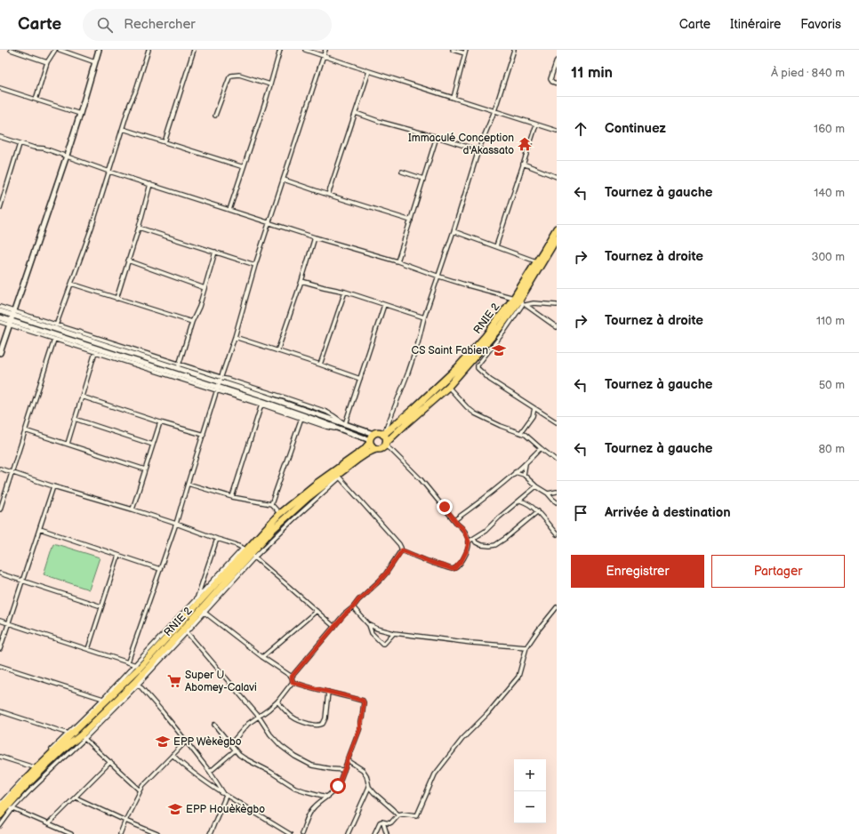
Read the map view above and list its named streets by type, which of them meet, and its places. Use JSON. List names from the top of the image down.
{
  "streets": {
    "highway": ["RNIE 2"]
  },
  "places": {
    "temple": ["Immaculé Conception d'Akassato"],
    "school or university": ["CS Saint Fabien", "EPP Wèkègbo", "EPP Houèkègbo"],
    "supermarket": ["Super U Abomey-Calavi"]
  },
  "page": {
    "header": "Carte",
    "search": "Rechercher",
    "nav": ["Carte", "Itinéraire", "Favoris"],
    "heading": ["11 min", "À pied · 840 m"],
    "list": [
      ["Continuez", "160 m"],
      ["Tournez à gauche", "140 m"],
      ["Tournez à droite", "300 m"],
      ["Tournez à droite", "110 m"],
      ["Tournez à gauche", "50 m"],
      ["Tournez à gauche", "80 m"],
      "Arrivée à destination"
    ],
    "buttons": ["Enregistrer", "Partager"],
    "map_buttons": ["+", "−"]
  }
}
